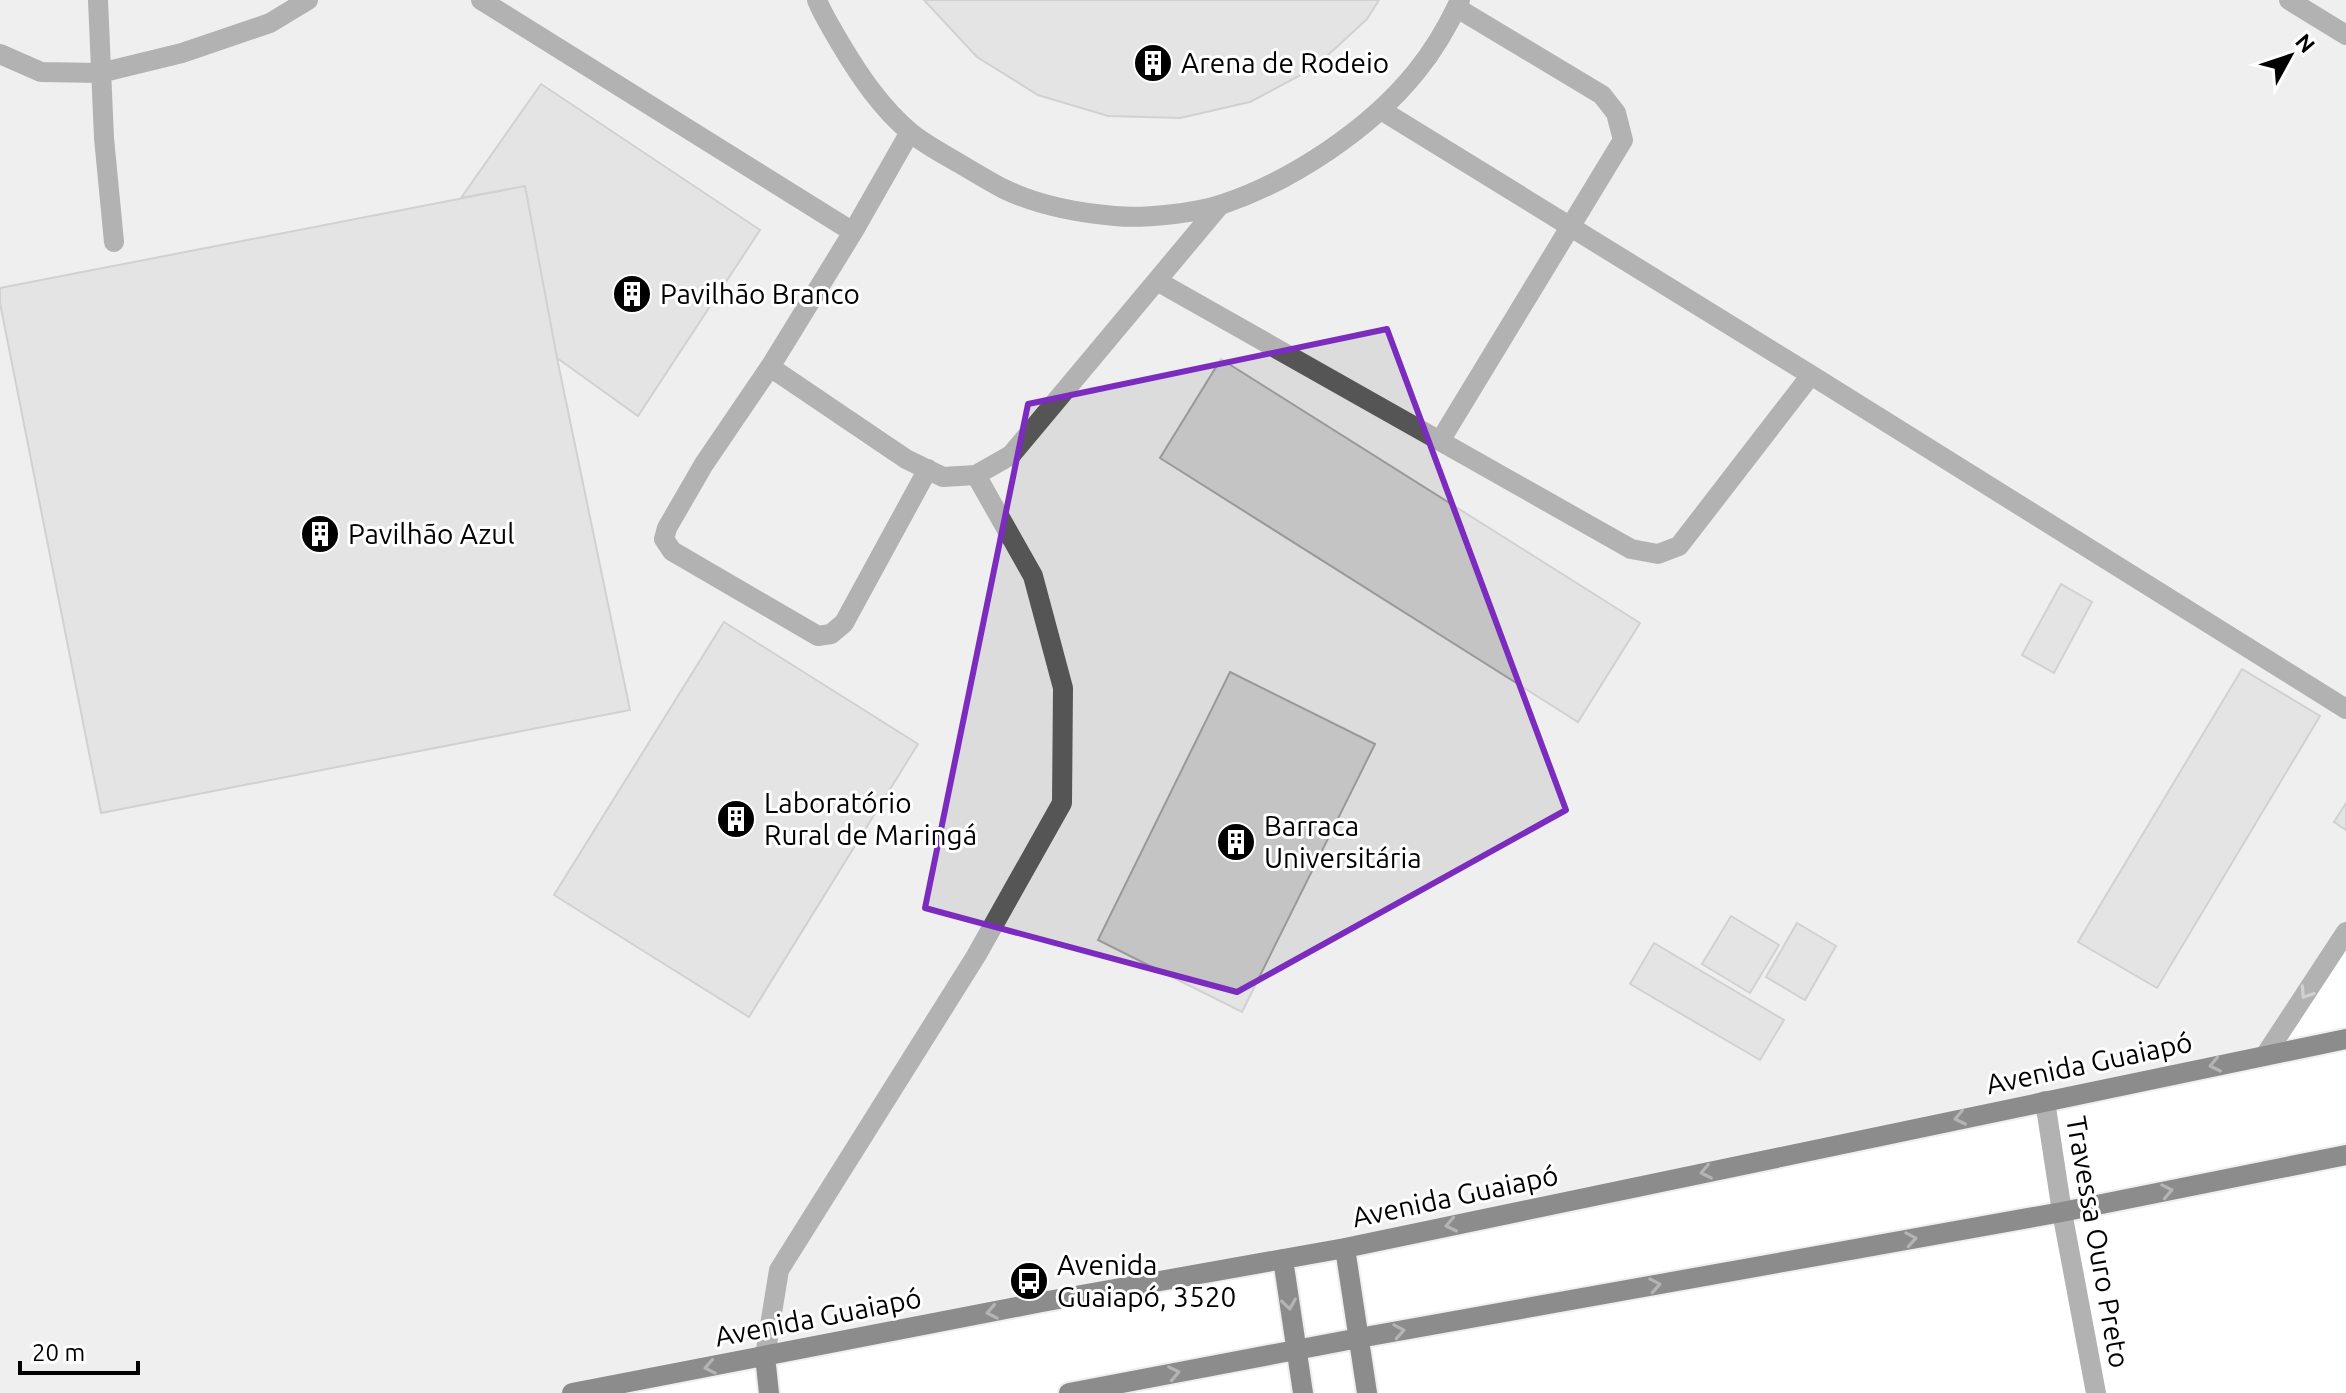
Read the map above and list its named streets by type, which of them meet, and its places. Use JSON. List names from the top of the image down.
{
  "streets": {
    "main road": ["Avenida Guaiapó"],
    "street": ["Travessa Ouro Preto"]
  },
  "crossings": [
    ["Avenida Guaiapó", "Travessa Ouro Preto"]
  ],
  "places": {
    "building": [
      "Arena de Rodeio",
      "Pavilhão Branco",
      "Pavilhão Azul",
      "Laboratório Rural de Maringá",
      "Barraca Universitária"
    ],
    "bus stop": ["Avenida Guaiapó, 3520"]
  },
  "scale_bar": "20 m",
  "north": "top right"
}
